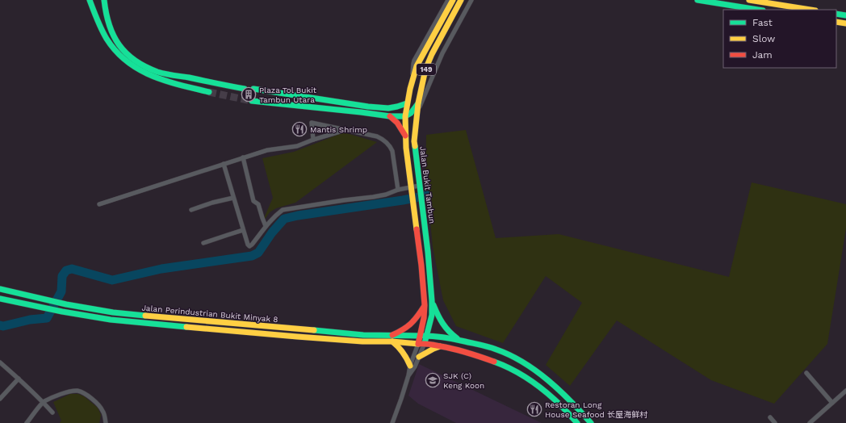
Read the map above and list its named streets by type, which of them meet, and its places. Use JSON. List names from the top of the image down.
{
  "streets": {
    "main road": ["149", "Jalan Bukit Tambun", "Jalan Perindustrian Bukit Minyak 8"]
  },
  "crossings": [
    ["Jalan Bukit Tambun", "Jalan Perindustrian Bukit Minyak 8"]
  ],
  "places": {
    "building": ["Plaza Tol Bukit Tambun Utara"],
    "restaurant": ["Mantis Shrimp", "Restoran Long House Seafood 长屋海鲜村"],
    "school or university": ["SJK (C) Keng Koon"]
  },
  "legend": ["Fast", "Slow", "Jam"]
}
